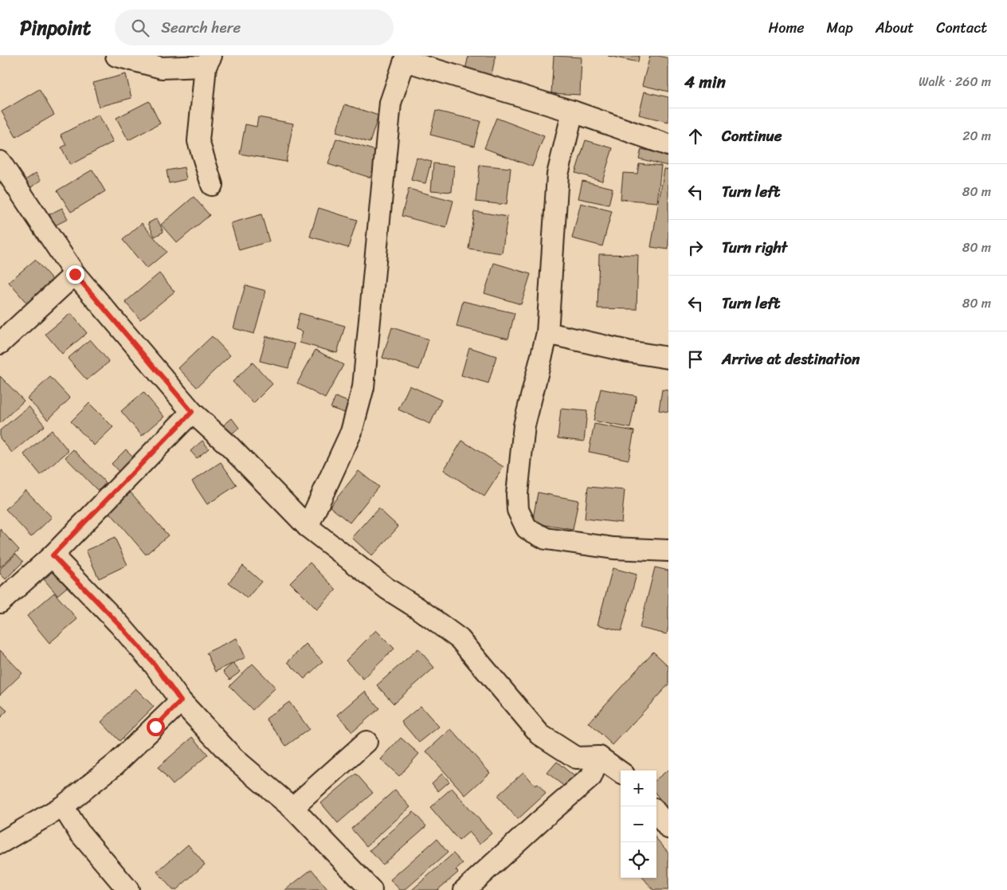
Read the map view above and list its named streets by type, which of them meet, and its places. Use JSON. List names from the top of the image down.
{
  "page": {
    "header": "Pinpoint",
    "search": "Search here",
    "nav": [
      "Home",
      "Map",
      "About",
      "Contact"
    ],
    "heading": ["4 min", "Walk · 260 m"],
    "list": [
      ["Continue", "20 m"],
      ["Turn left", "80 m"],
      ["Turn right", "80 m"],
      ["Turn left", "80 m"],
      "Arrive at destination"
    ],
    "map_buttons": ["+", "−"]
  }
}
